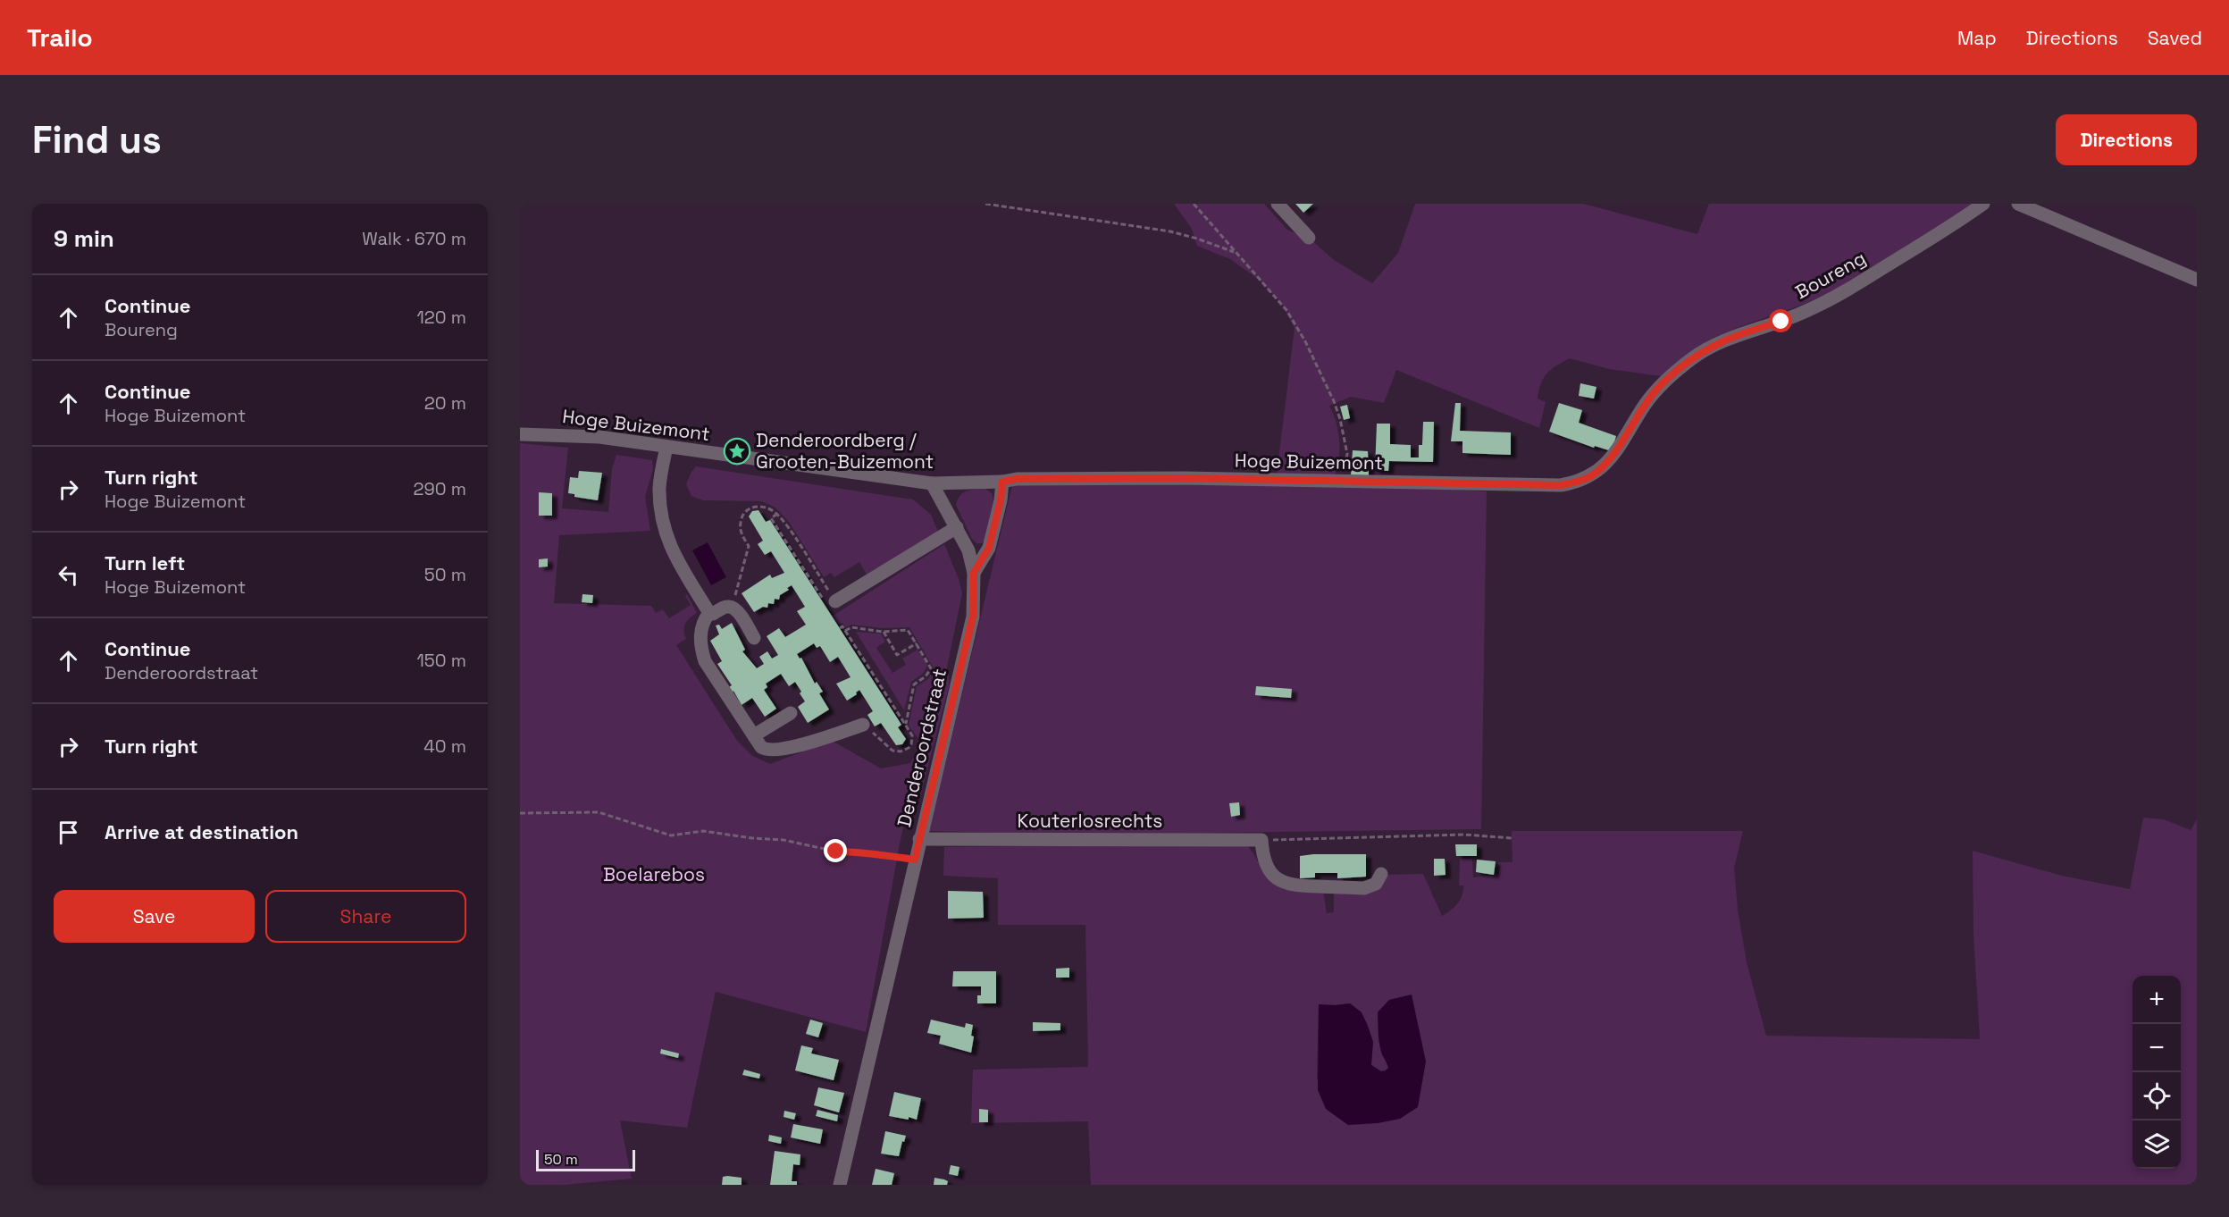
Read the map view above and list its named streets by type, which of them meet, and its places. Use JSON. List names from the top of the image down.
{
  "streets": {
    "street": [
      "Boureng",
      "Hoge Buizemont",
      "Denderoordstraat",
      "Kouterlosrechts"
    ]
  },
  "crossings": [
    ["Boureng", "Hoge Buizemont"],
    ["Hoge Buizemont", "Denderoordstraat"],
    ["Denderoordstraat", "Kouterlosrechts"]
  ],
  "parks": ["Boelarebos"],
  "places": {
    "place": ["Denderoordberg / Grooten-Buizemont"]
  },
  "scale_bar": "50 m",
  "page": {
    "header": "Trailo",
    "nav": ["Map", "Directions", "Saved"],
    "buttons": [
      "Directions",
      ["Save", "Share"]
    ],
    "title": "Find us",
    "heading": ["9 min", "Walk · 670 m"],
    "list": [
      ["Continue", "Boureng", "120 m"],
      ["Continue", "Hoge Buizemont", "20 m"],
      ["Turn right", "Hoge Buizemont", "290 m"],
      ["Turn left", "Hoge Buizemont", "50 m"],
      ["Continue", "Denderoordstraat", "150 m"],
      ["Turn right", "40 m"],
      "Arrive at destination"
    ],
    "map_buttons": ["+", "−"],
    "scale": "50 m"
  }
}
